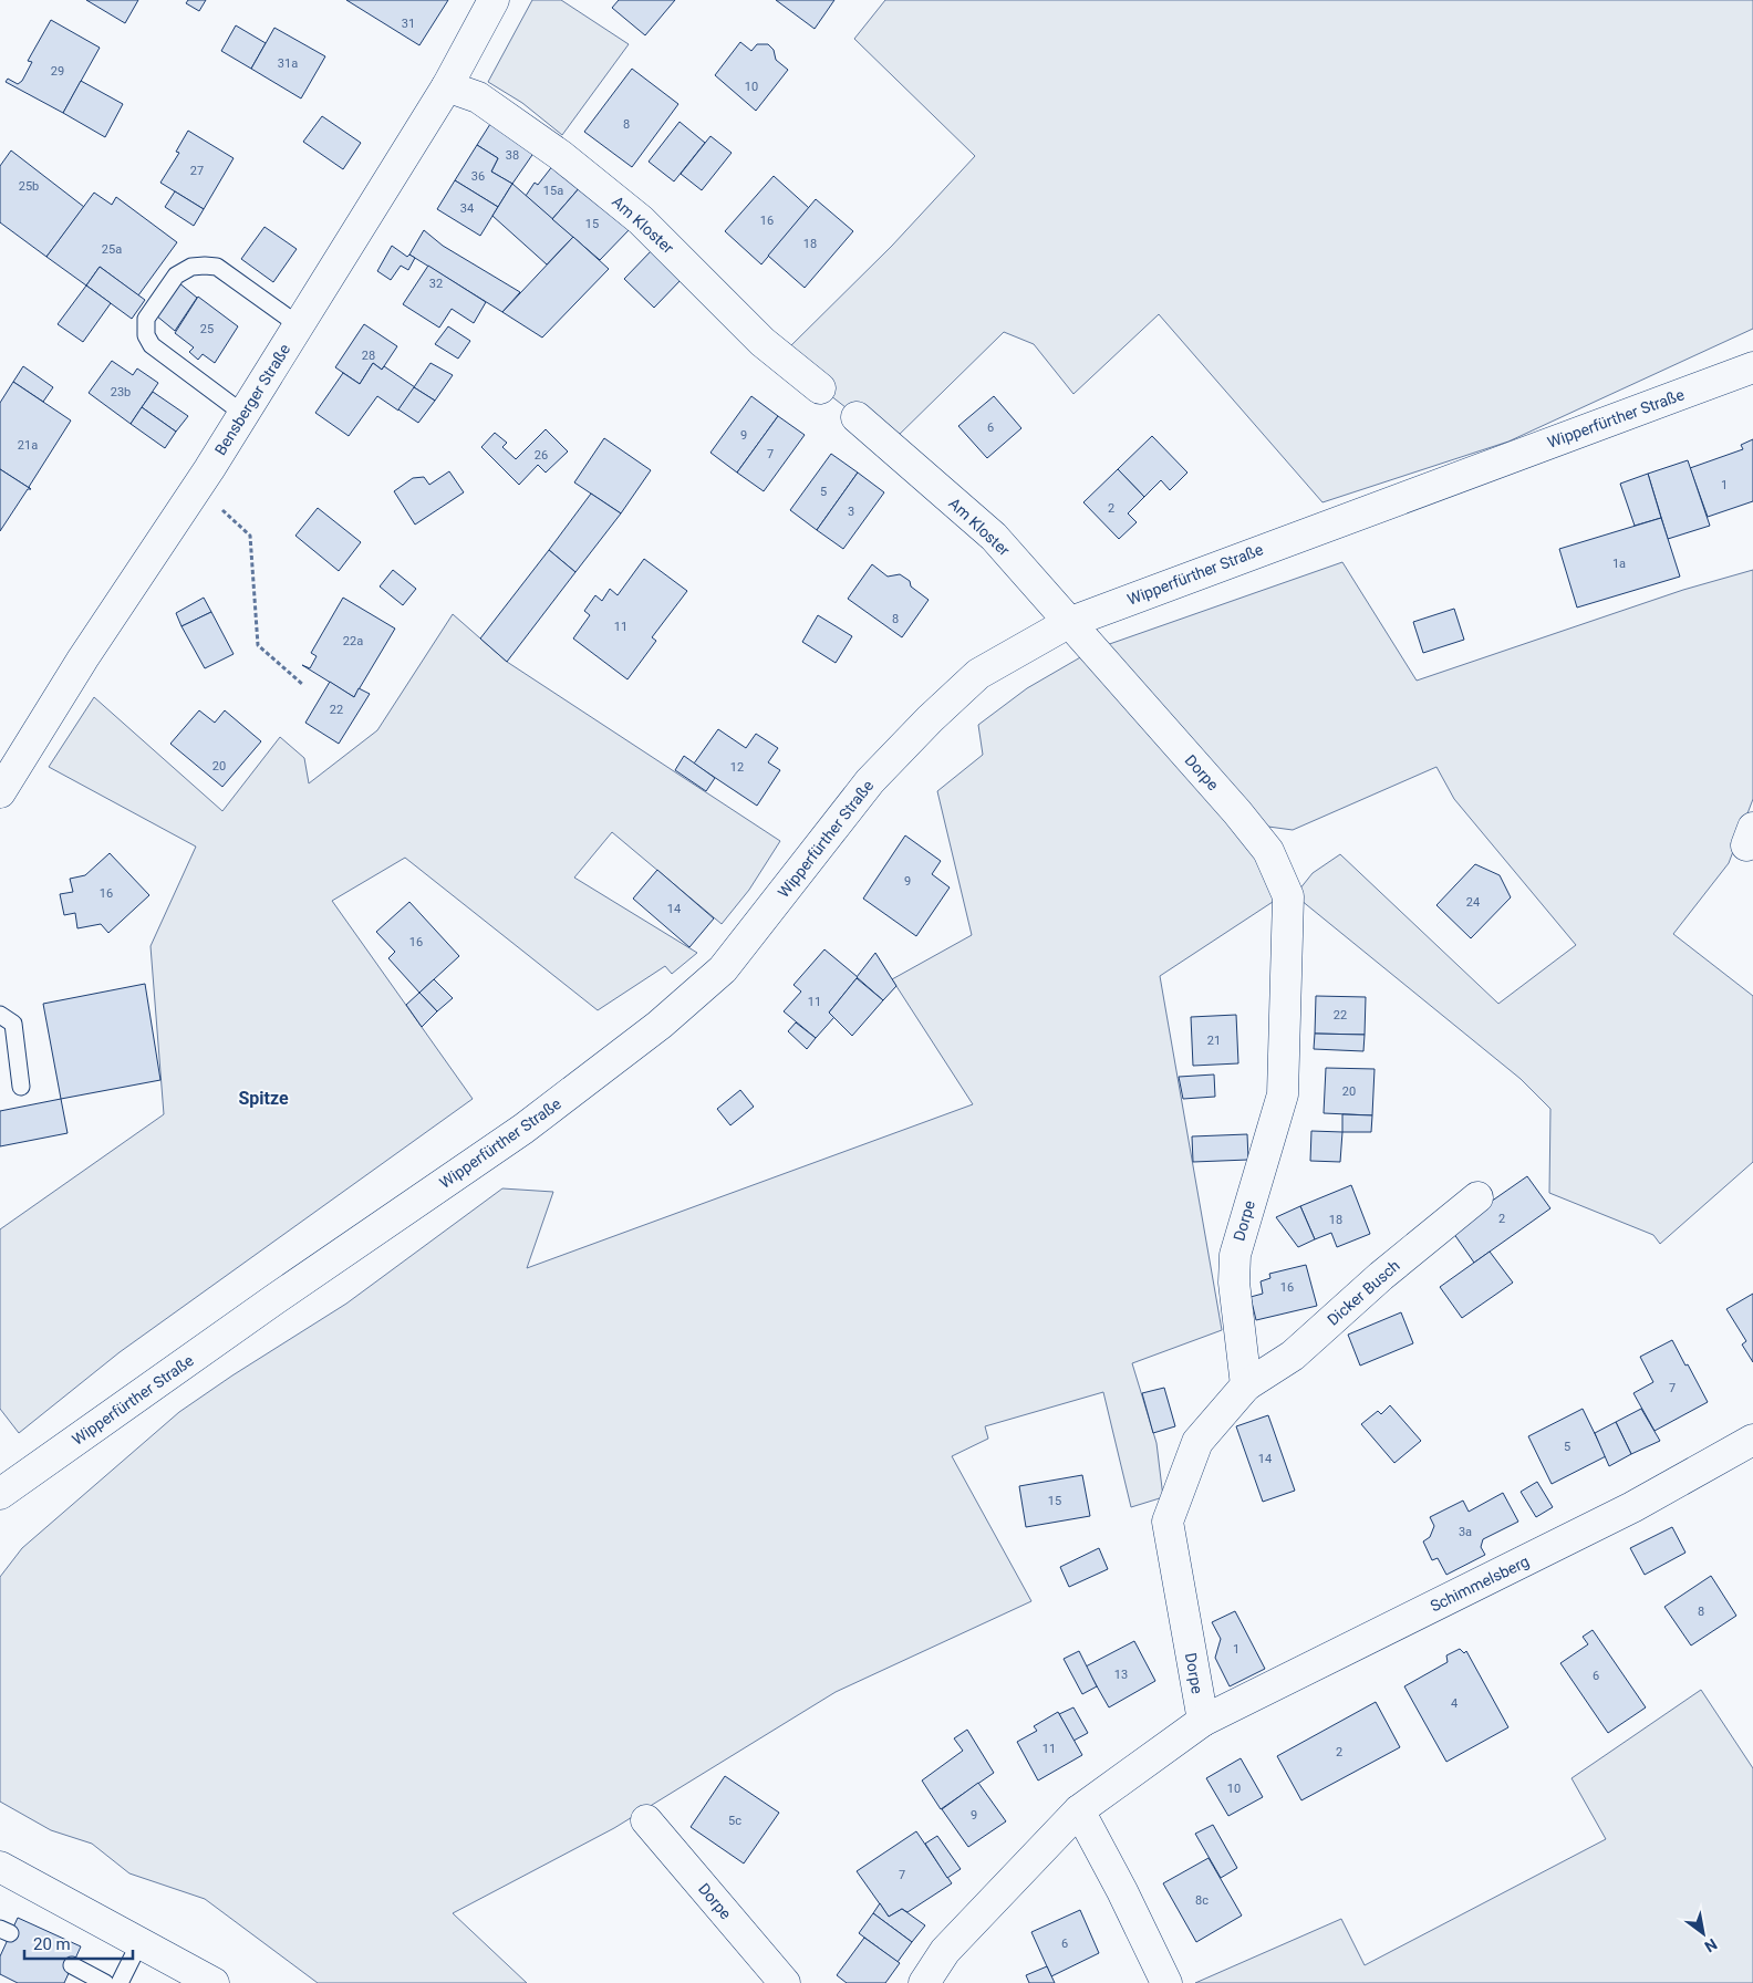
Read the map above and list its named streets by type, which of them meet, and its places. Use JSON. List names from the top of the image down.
{
  "streets": {
    "street": [
      "Am Kloster",
      "Bensberger Straße",
      "Wipperfürther Straße",
      "Dorpe",
      "Dicker Busch",
      "Schimmelsberg"
    ]
  },
  "crossings": [
    ["Am Kloster", "Bensberger Straße"],
    ["Am Kloster", "Wipperfürther Straße"],
    ["Am Kloster", "Dorpe"],
    ["Wipperfürther Straße", "Dorpe"],
    ["Dorpe", "Dicker Busch"],
    ["Dorpe", "Schimmelsberg"]
  ],
  "districts": ["Spitze"],
  "house_numbers": [
    "31",
    "31a",
    "29",
    "10",
    "8",
    "38",
    "27",
    "36",
    "25b",
    "15a",
    "34",
    "16",
    "15",
    "18",
    "25a",
    "32",
    "25",
    "28",
    "23b",
    "6",
    "9",
    "21a",
    "7",
    "26",
    "1",
    "5",
    "2",
    "3",
    "1a",
    "8",
    "11",
    "22a",
    "22",
    "20",
    "12",
    "9",
    "16",
    "24",
    "14",
    "16",
    "11",
    "22",
    "21",
    "20",
    "2",
    "18",
    "16",
    "7",
    "5",
    "14",
    "15",
    "3a",
    "8",
    "1",
    "13",
    "6",
    "4",
    "11",
    "2",
    "10",
    "9",
    "5c",
    "7",
    "8c",
    "6"
  ],
  "scale_bar": "20 m",
  "north": "bottom right"
}
